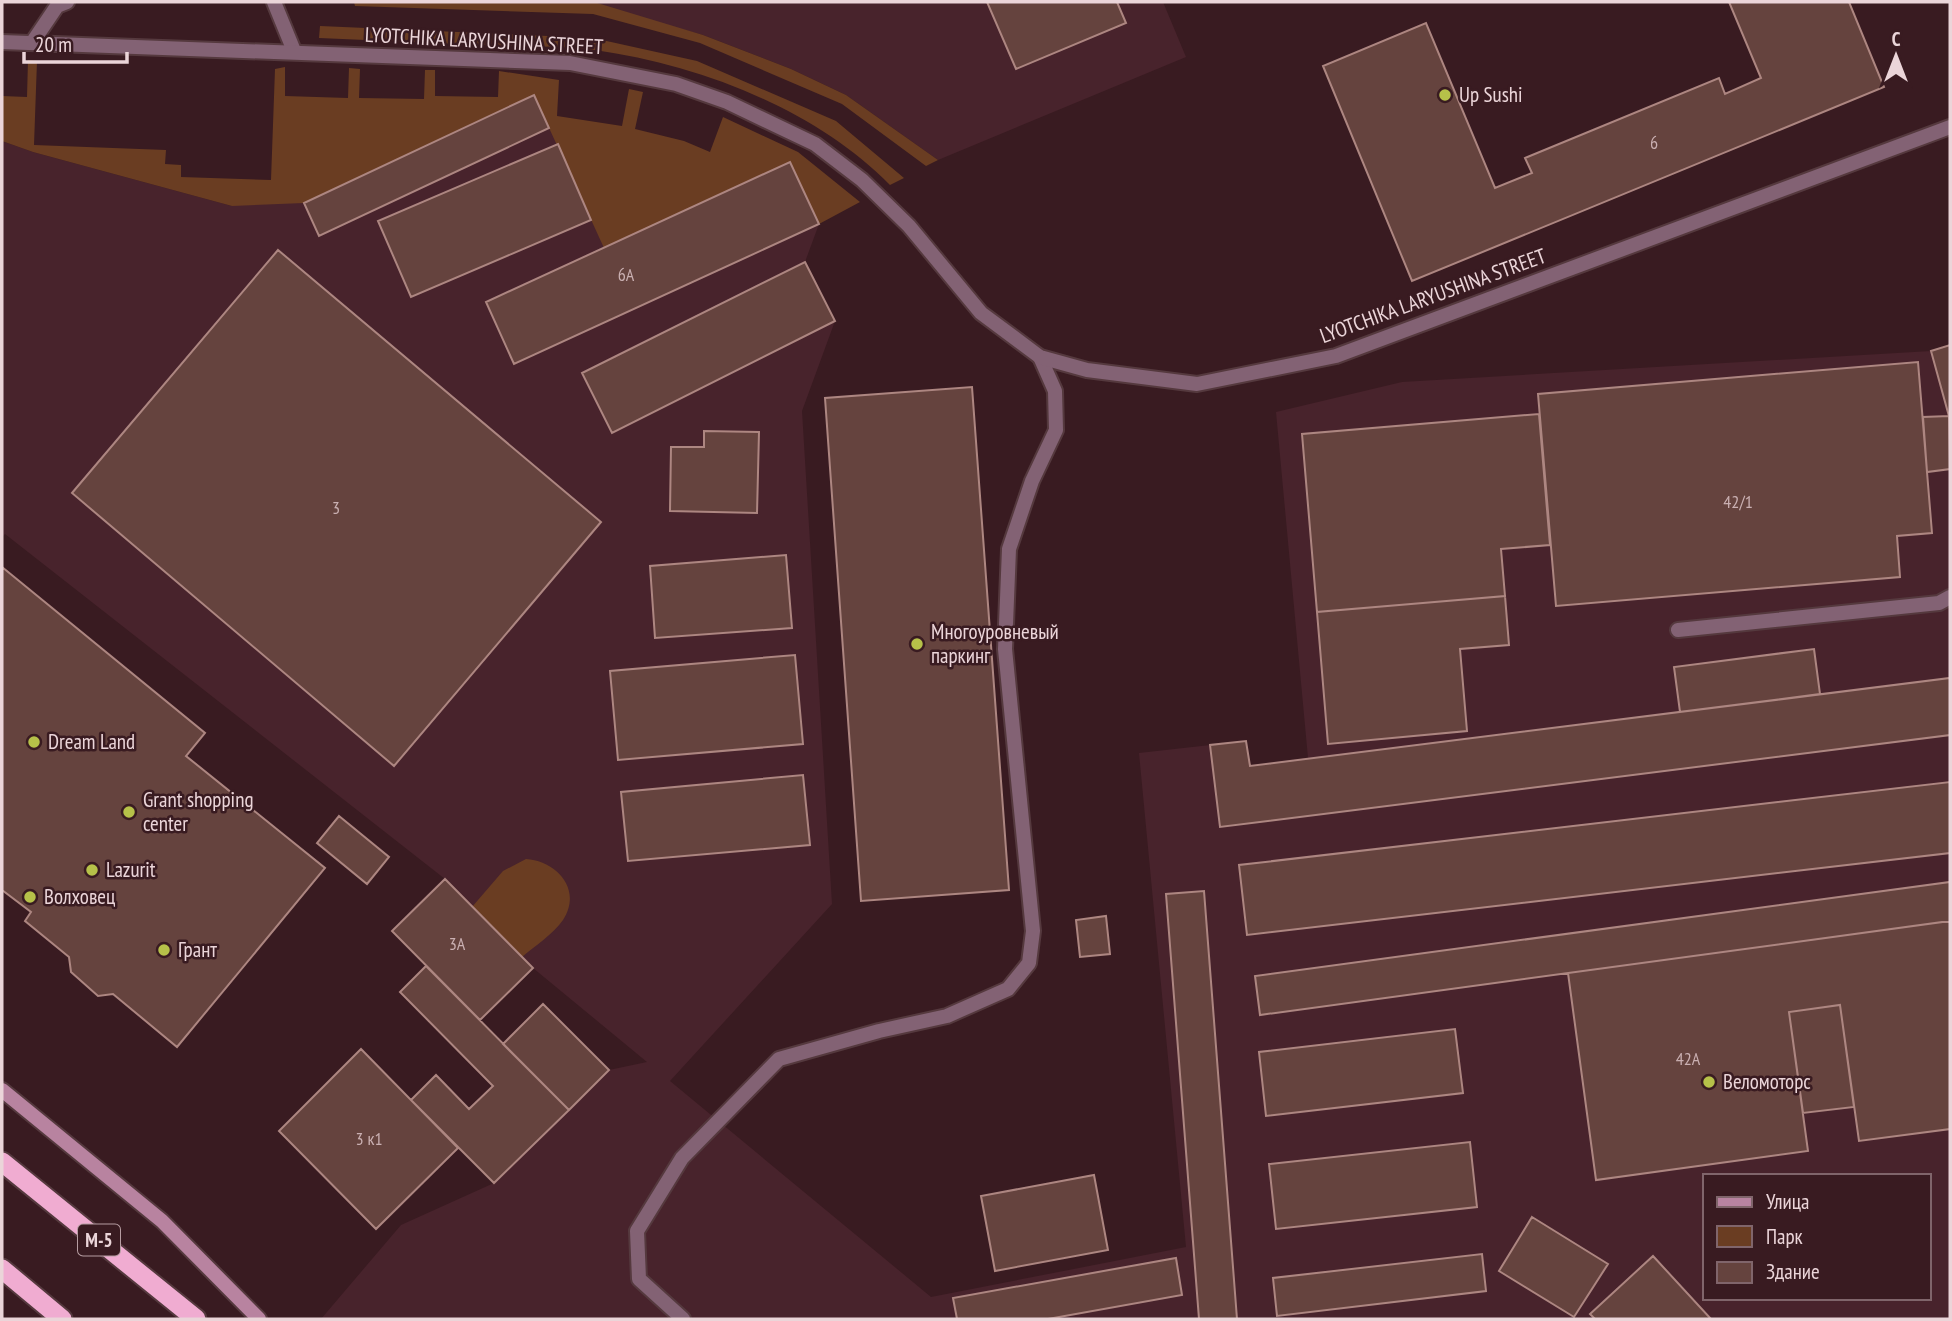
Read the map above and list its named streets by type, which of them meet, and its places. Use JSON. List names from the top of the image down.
{
  "streets": {
    "highway": ["М-5"],
    "street": ["LYOTCHIKA LARYUSHINA STREET"]
  },
  "places": [
    "Up Sushi",
    "Многоуровневый паркинг",
    "Dream Land",
    "Grant shopping center",
    "Lazurit",
    "Волховец",
    "Грант",
    "Веломоторс"
  ],
  "house_numbers": [
    "6",
    "6А",
    "42/1",
    "3",
    "3А",
    "42А",
    "3 к1"
  ],
  "legend": ["Улица", "Парк", "Здание"],
  "scale_bar": "20 m",
  "north": "top"
}
